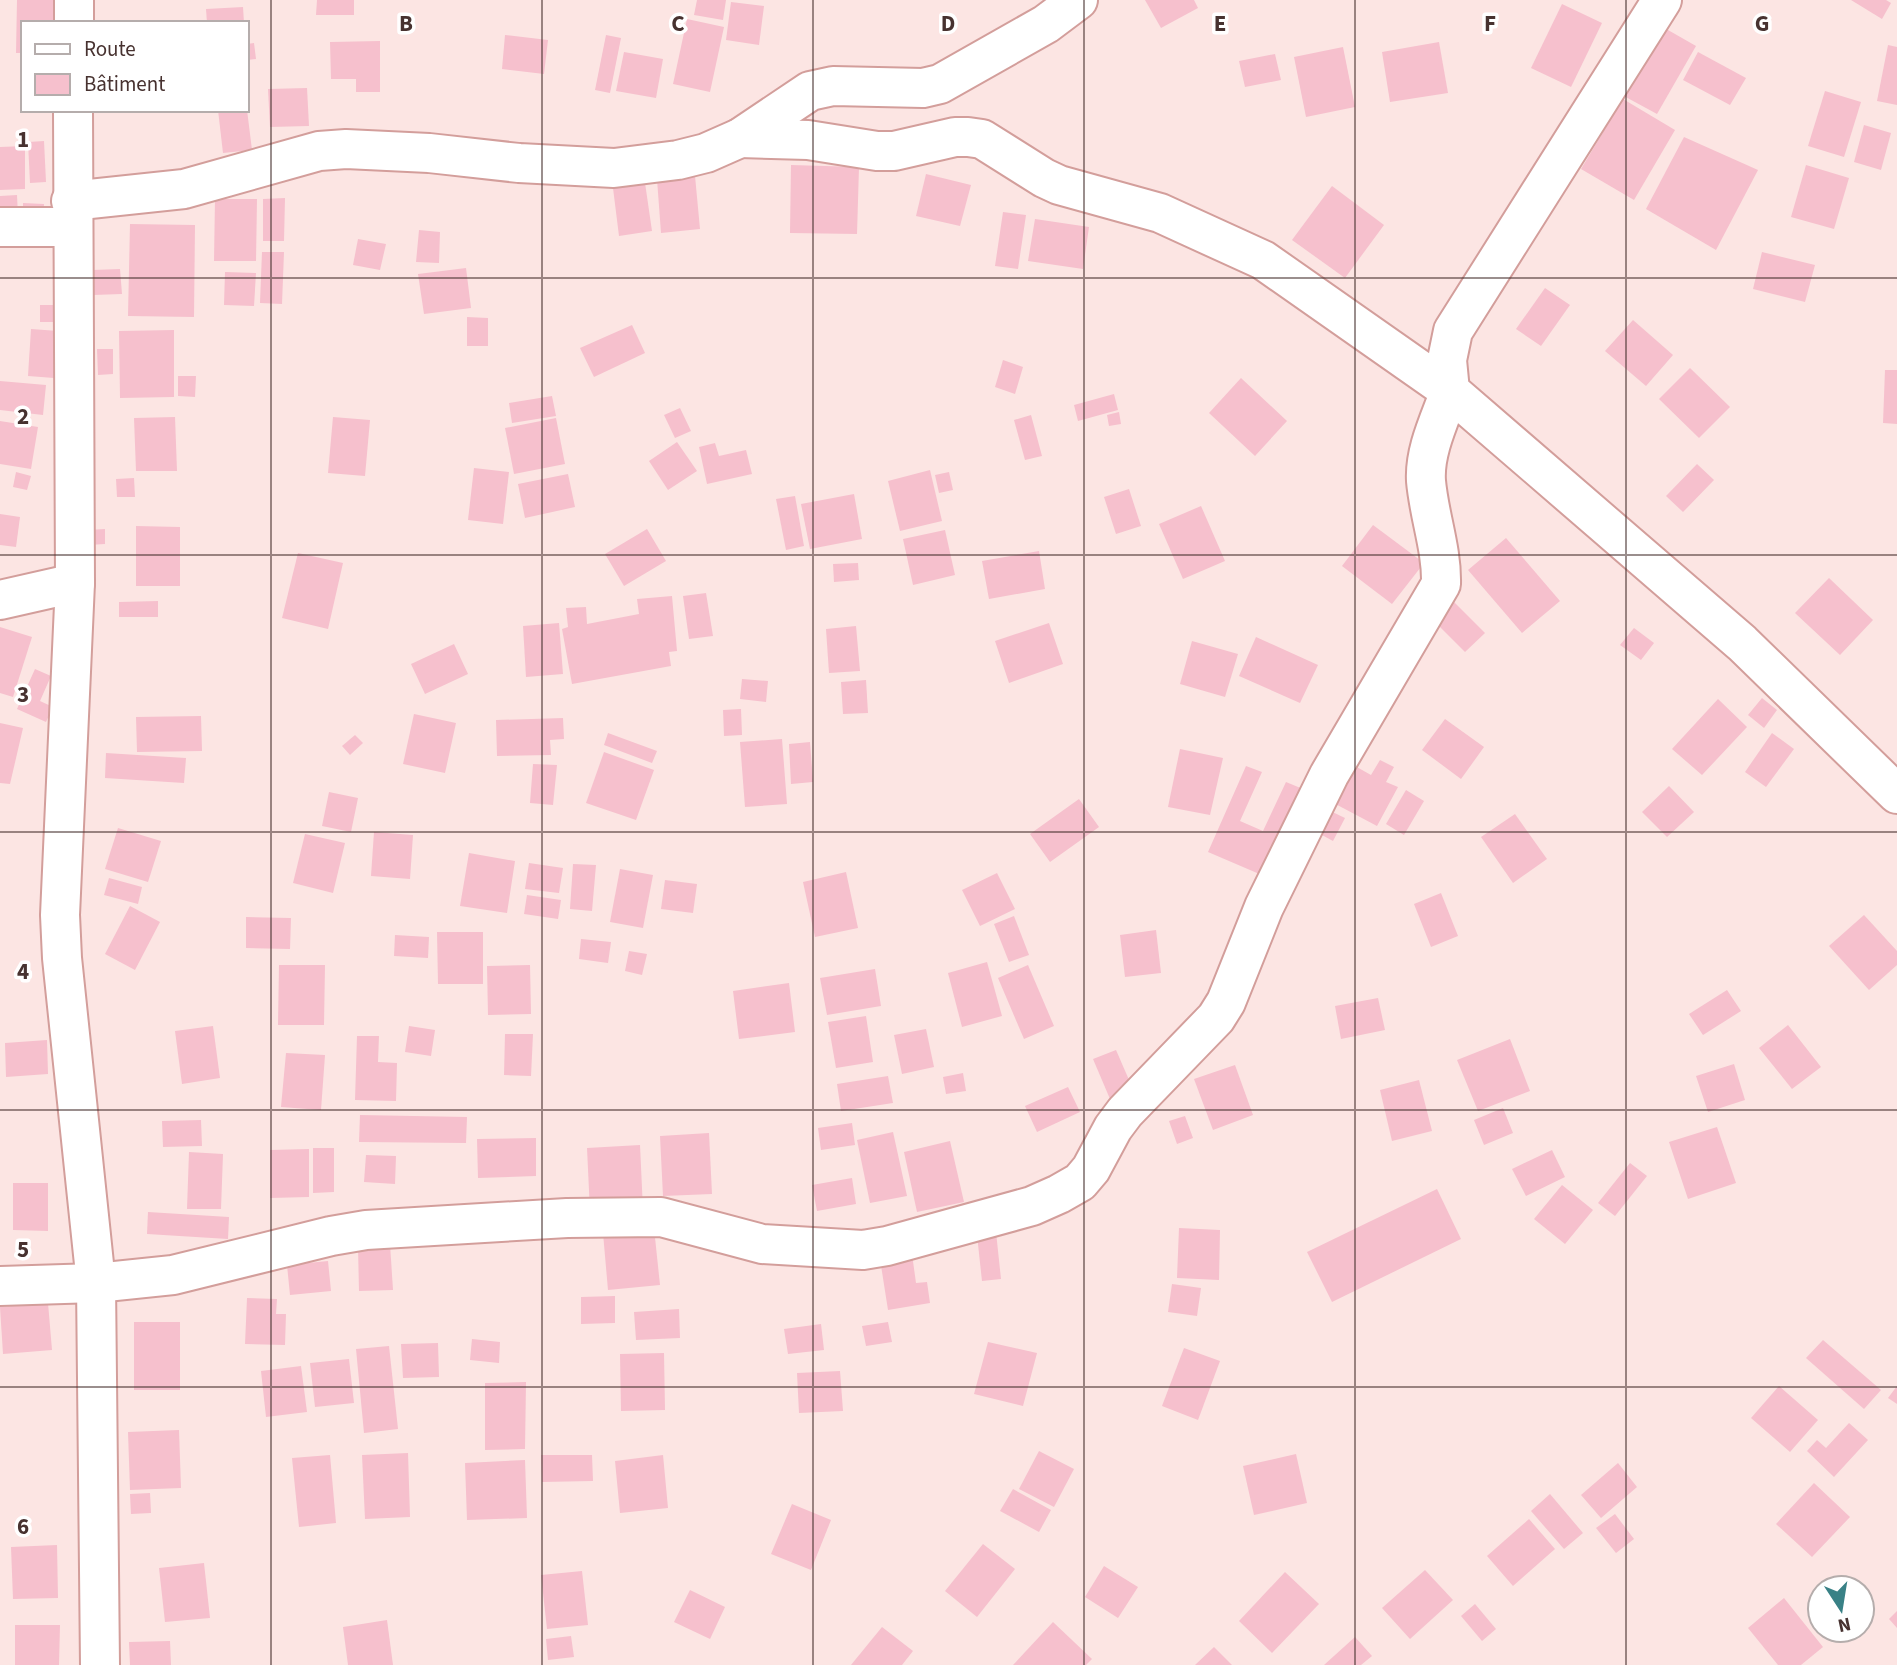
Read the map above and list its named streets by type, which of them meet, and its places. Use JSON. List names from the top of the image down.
{
  "legend": ["Route", "Bâtiment"],
  "north": "bottom",
  "grid": {
    "columns": [
      "B",
      "C",
      "D",
      "E",
      "F",
      "G"
    ],
    "rows": [
      "1",
      "2",
      "3",
      "4",
      "5",
      "6"
    ]
  }
}
